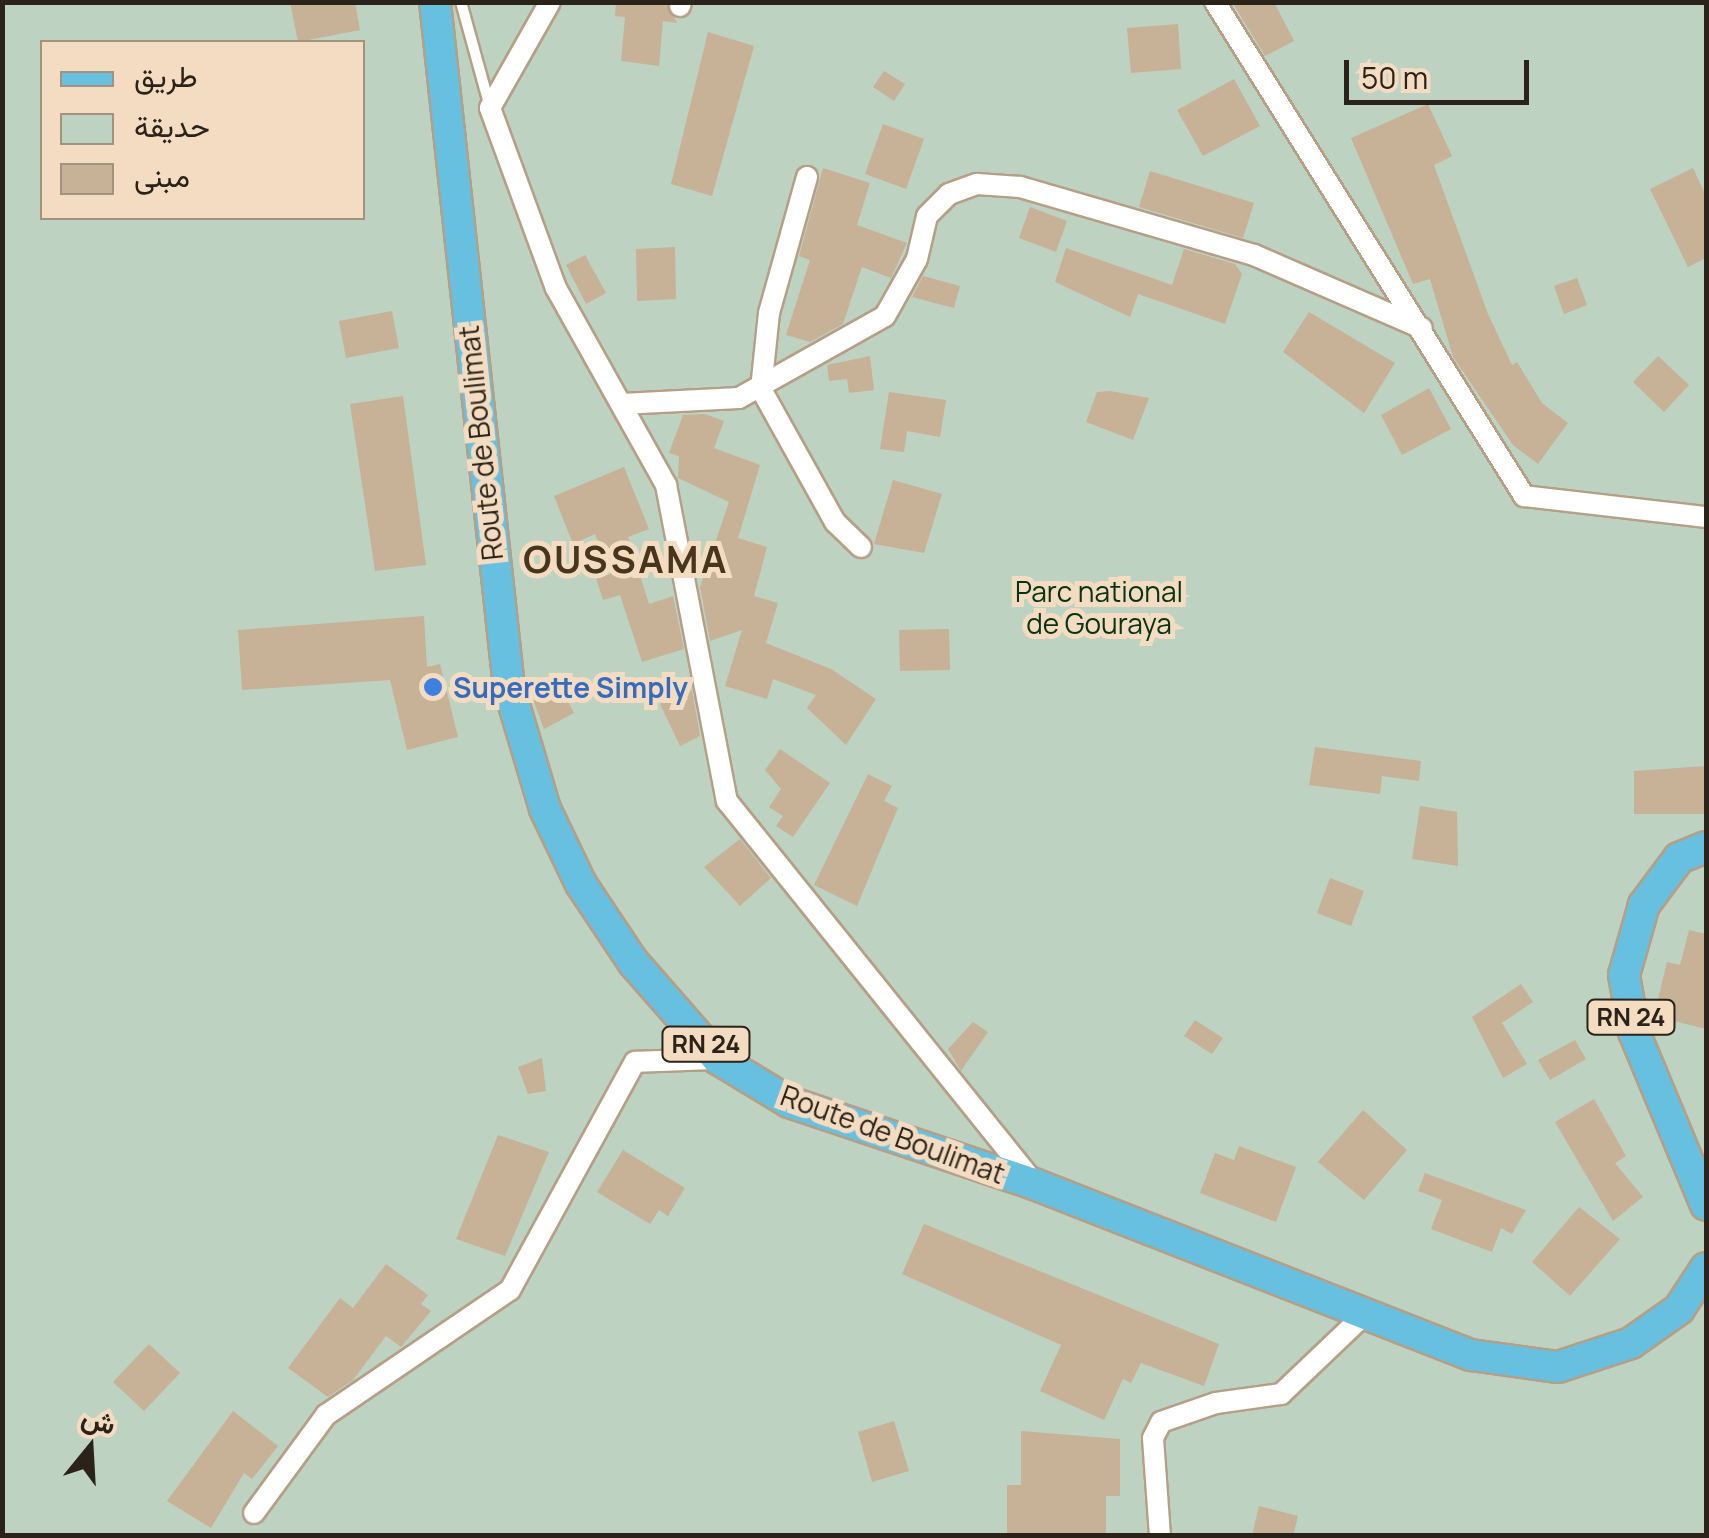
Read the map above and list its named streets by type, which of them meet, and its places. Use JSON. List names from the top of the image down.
{
  "streets": {
    "main road": ["Route de Boulimat", "RN 24"]
  },
  "districts": ["OUSSAMA"],
  "parks": ["Parc national de Gouraya"],
  "places": ["Superette Simply"],
  "legend": ["طريق", "حديقة", "مبنى"],
  "scale_bar": "50 m",
  "north": "top"
}
